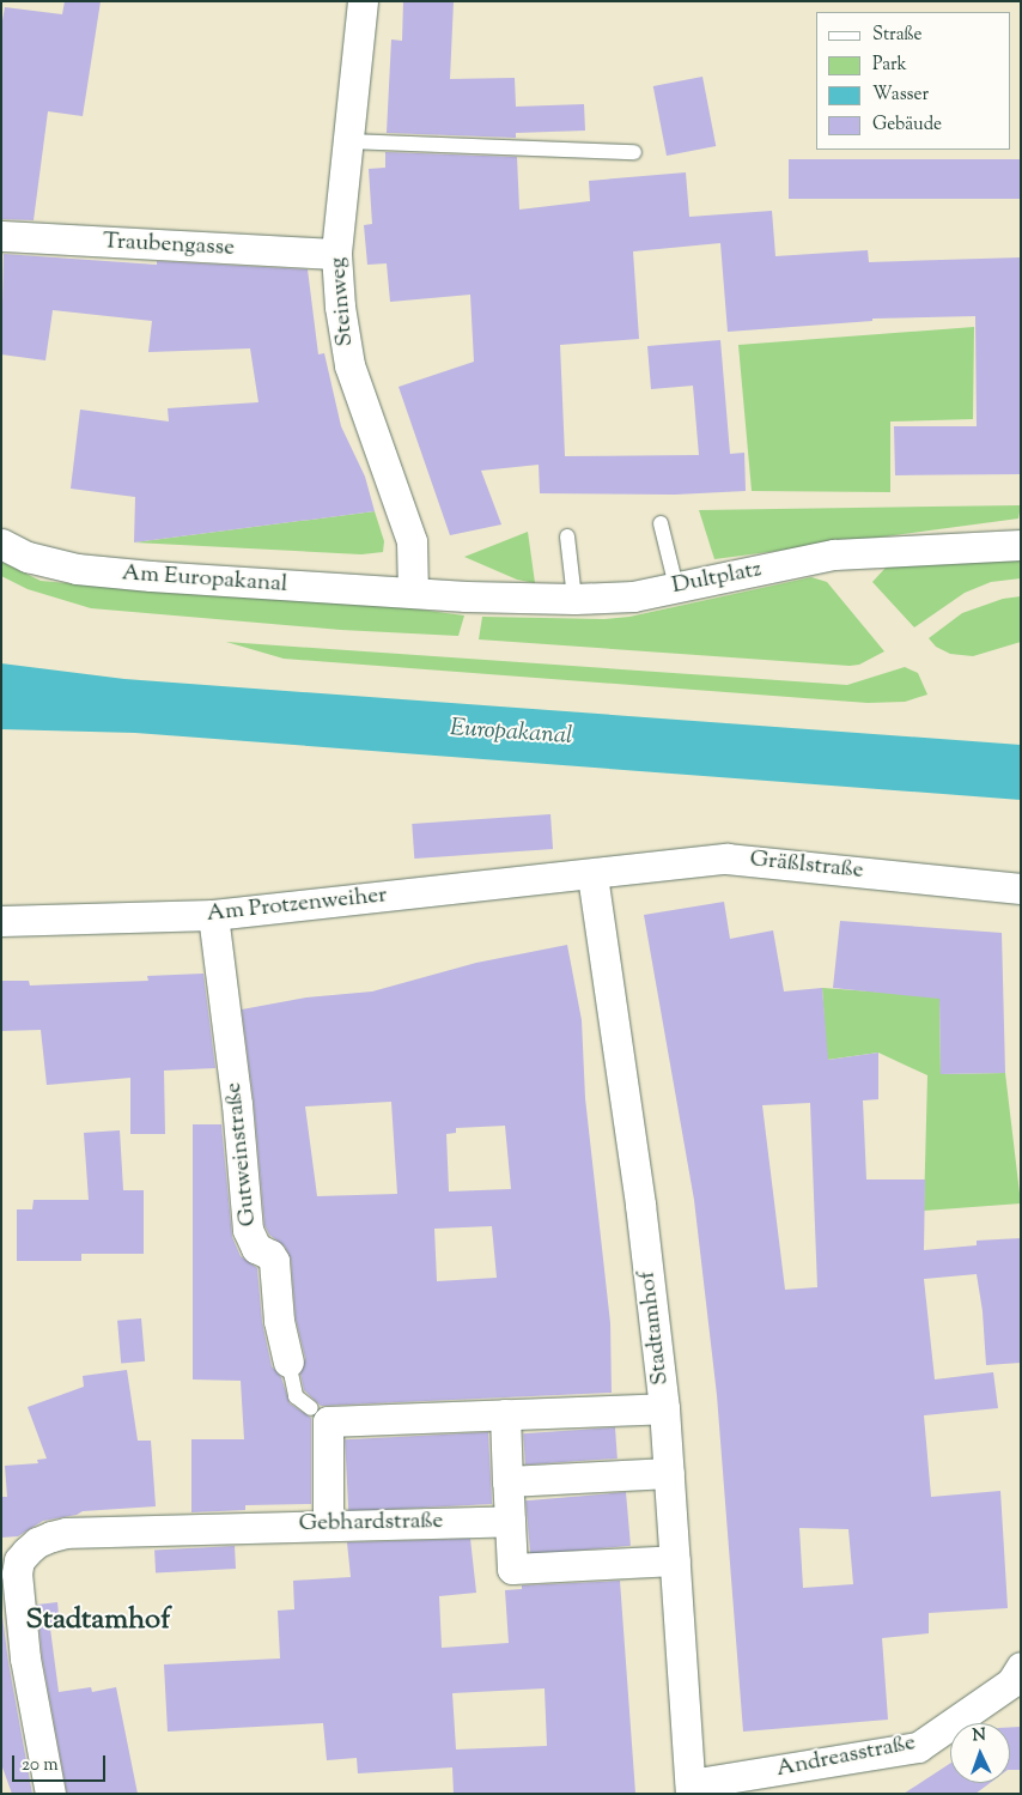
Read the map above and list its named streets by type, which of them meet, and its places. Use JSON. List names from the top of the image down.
{
  "streets": {
    "street": [
      "Traubengasse",
      "Steinweg",
      "Dultplatz",
      "Am Europakanal",
      "Gräßlstraße",
      "Am Protzenweiher",
      "Gutweinstraße",
      "Stadtamhof",
      "Gebhardstraße",
      "Andreasstraße"
    ]
  },
  "crossings": [
    ["Traubengasse", "Steinweg"],
    ["Steinweg", "Dultplatz"],
    ["Steinweg", "Am Europakanal"],
    ["Dultplatz", "Am Europakanal"],
    ["Gräßlstraße", "Am Protzenweiher"],
    ["Gräßlstraße", "Stadtamhof"],
    ["Am Protzenweiher", "Gutweinstraße"],
    ["Am Protzenweiher", "Stadtamhof"],
    ["Stadtamhof", "Andreasstraße"]
  ],
  "districts": ["Stadtamhof"],
  "water": ["Europakanal"],
  "legend": [
    "Straße",
    "Park",
    "Wasser",
    "Gebäude"
  ],
  "scale_bar": "20 m",
  "north": "top"
}
